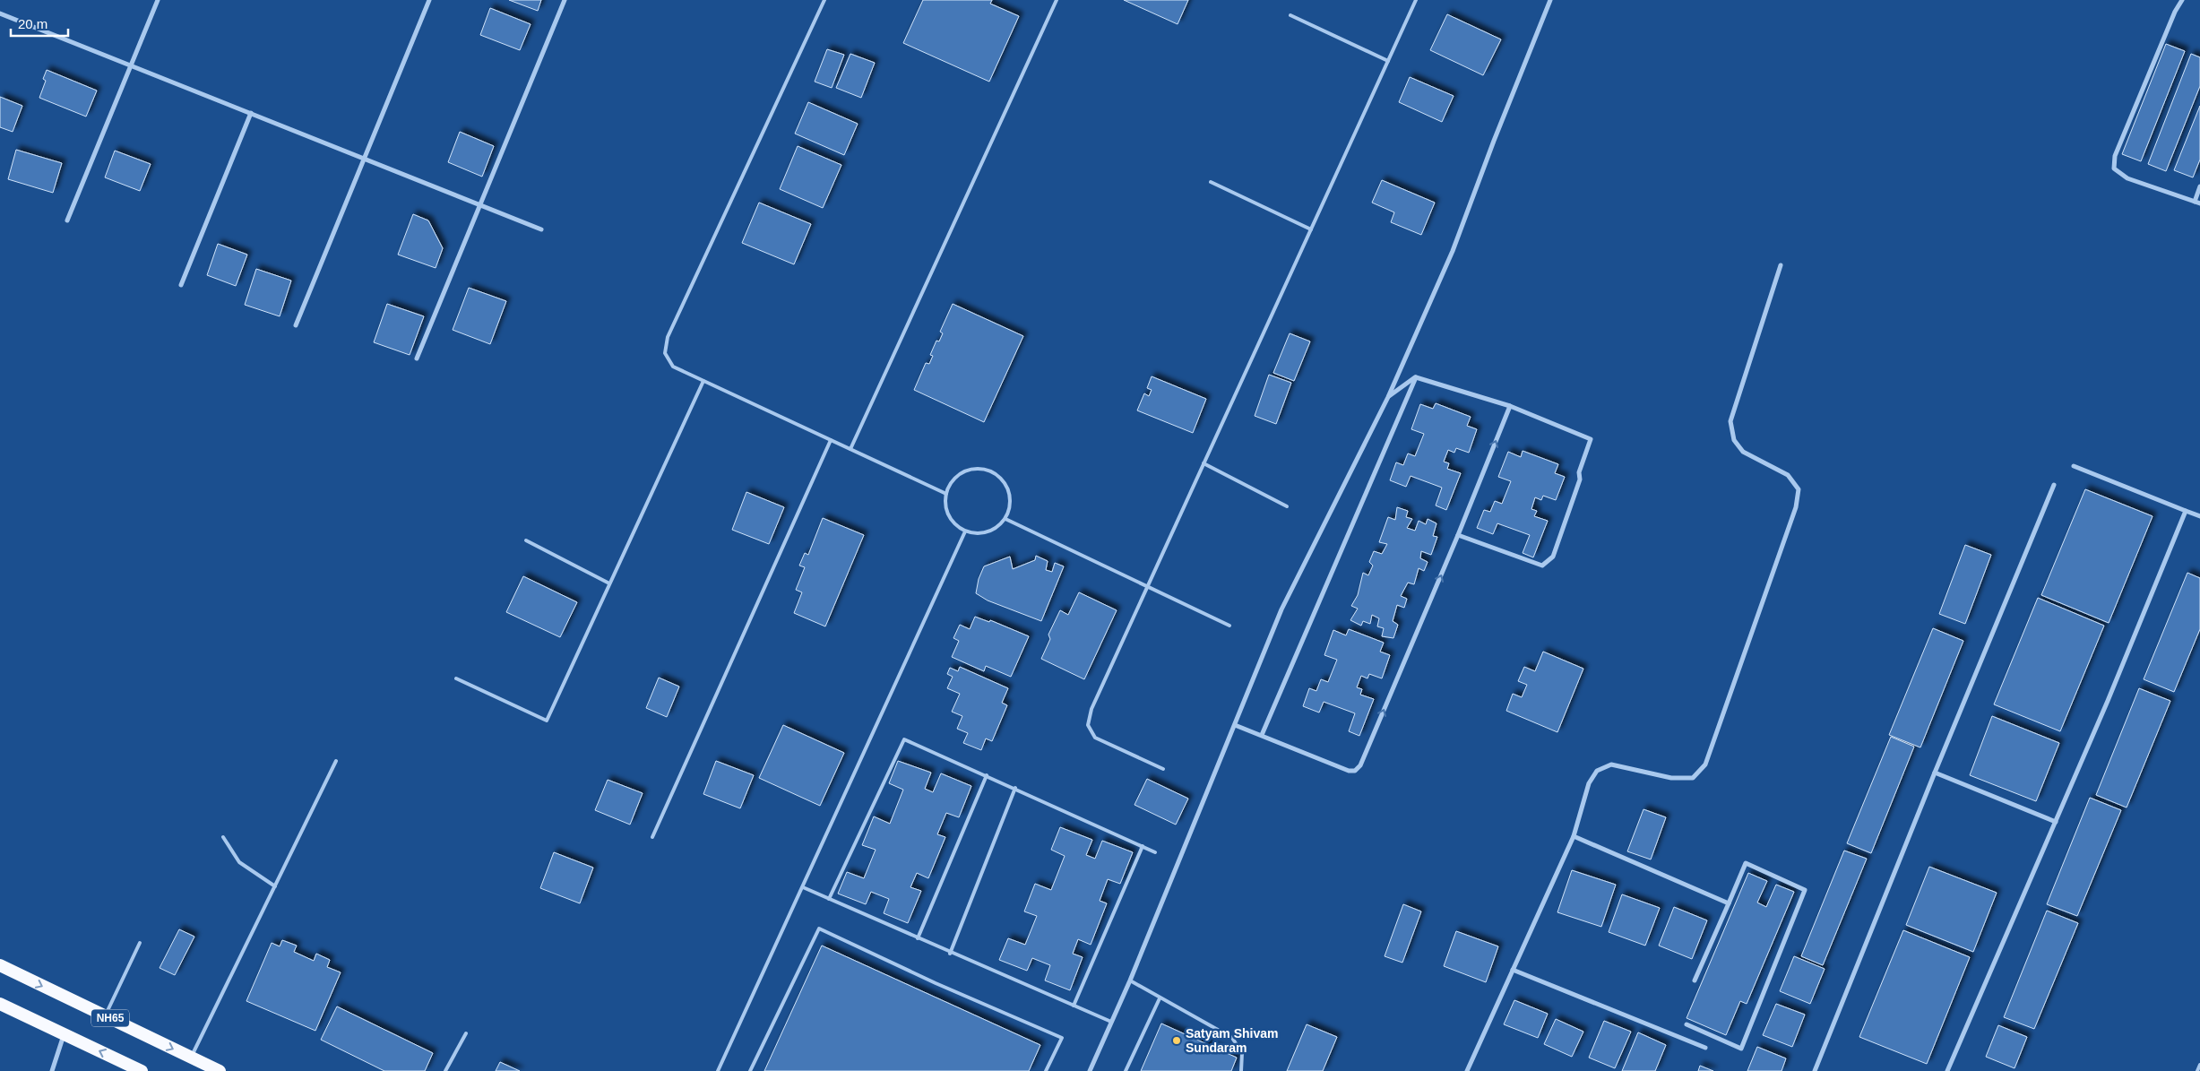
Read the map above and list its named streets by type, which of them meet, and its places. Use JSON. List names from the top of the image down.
{
  "streets": {
    "highway": ["NH65"]
  },
  "places": ["Satyam Shivam Sundaram"],
  "scale_bar": "20 m"
}
